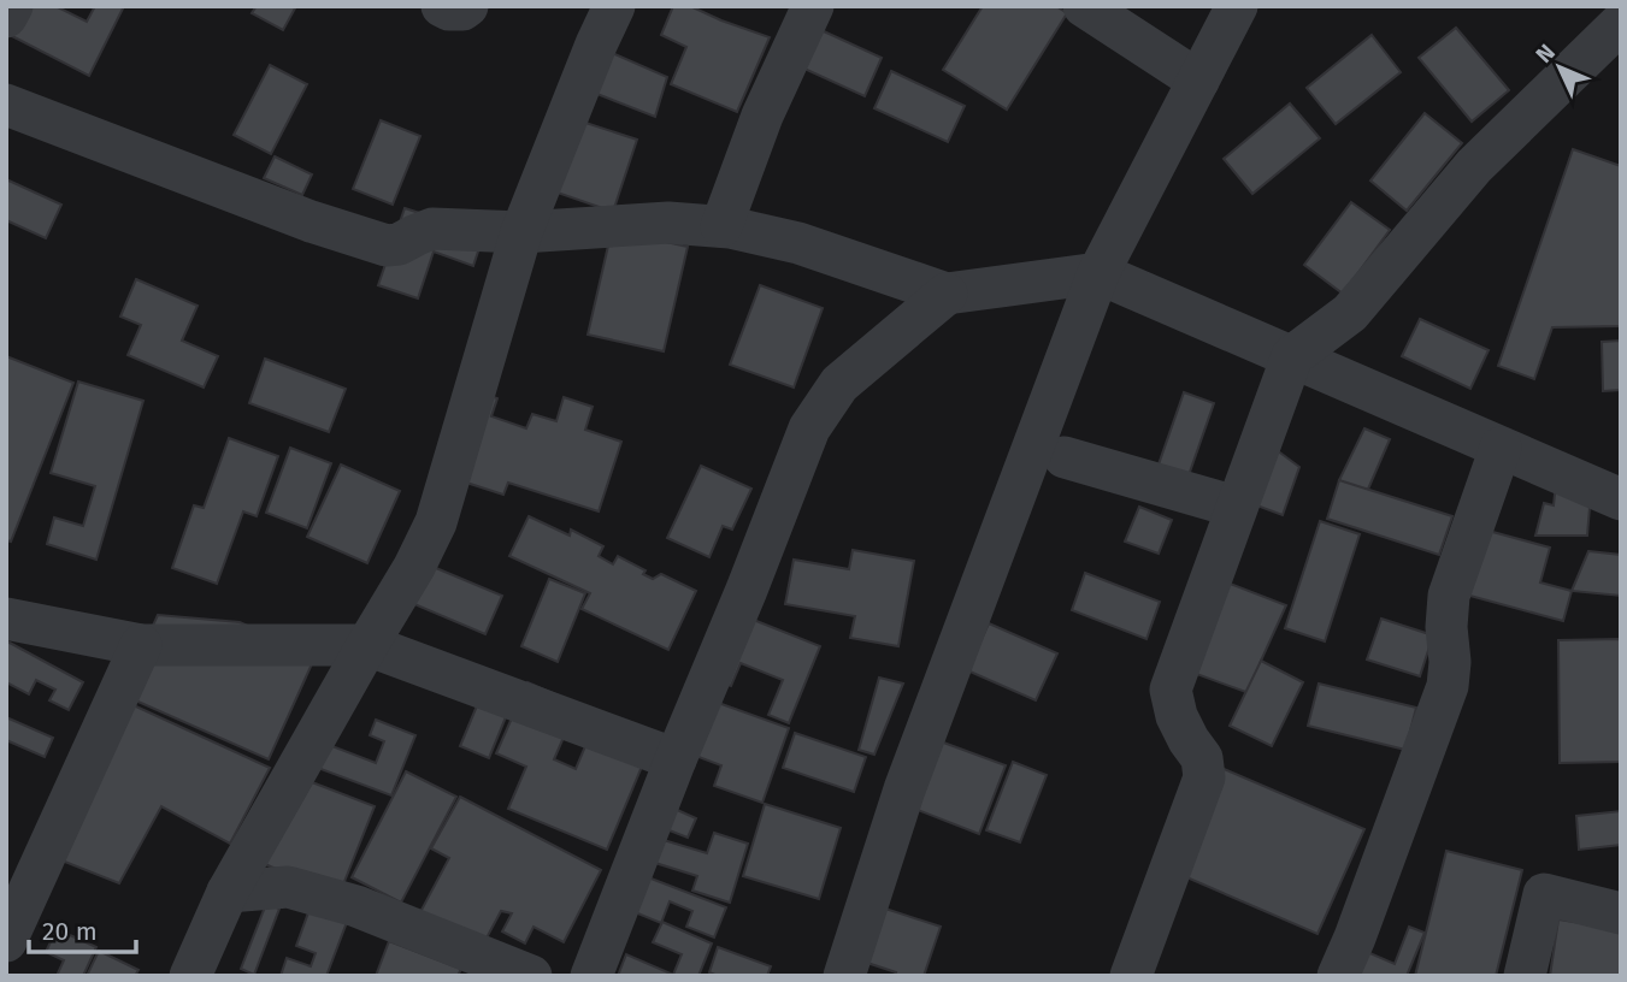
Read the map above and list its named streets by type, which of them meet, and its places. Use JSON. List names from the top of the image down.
{
  "scale_bar": "20 m",
  "north": "top left"
}
